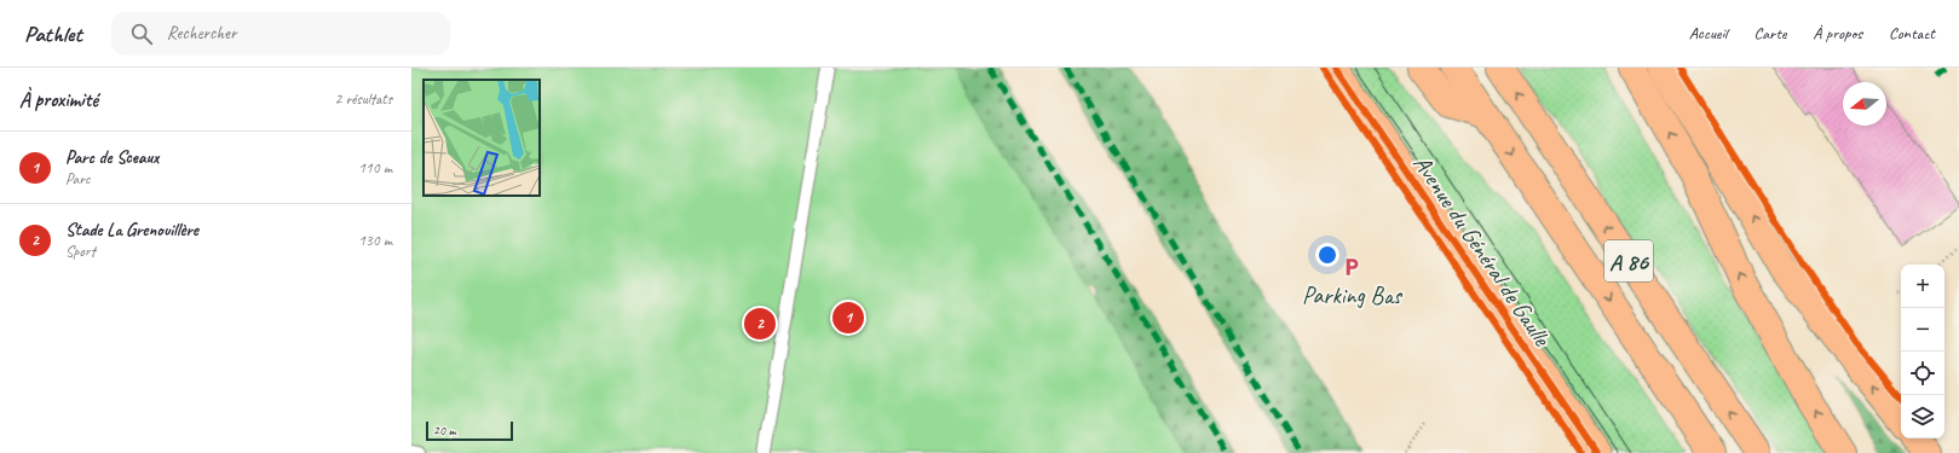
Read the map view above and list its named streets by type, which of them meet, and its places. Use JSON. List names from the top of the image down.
{
  "streets": {
    "main road": ["Avenue du Général de Gaulle", "A 86"]
  },
  "places": {
    "parking": ["Parking Bas"]
  },
  "scale_bar": "20 m",
  "north": "left",
  "page": {
    "header": "Pathlet",
    "search": "Rechercher",
    "nav": [
      "Accueil",
      "Carte",
      "À propos",
      "Contact"
    ],
    "heading": ["À proximité", "2 résultats"],
    "list": [
      {
        "mark": "1",
        "name": "Parc de Sceaux",
        "note": "Parc",
        "value": "110 m"
      },
      {
        "mark": "2",
        "name": "Stade La Grenouillère",
        "note": "Sport",
        "value": "130 m"
      }
    ],
    "map_buttons": ["+", "−"],
    "pins": ["1", "2"],
    "scale": "20 m"
  }
}
